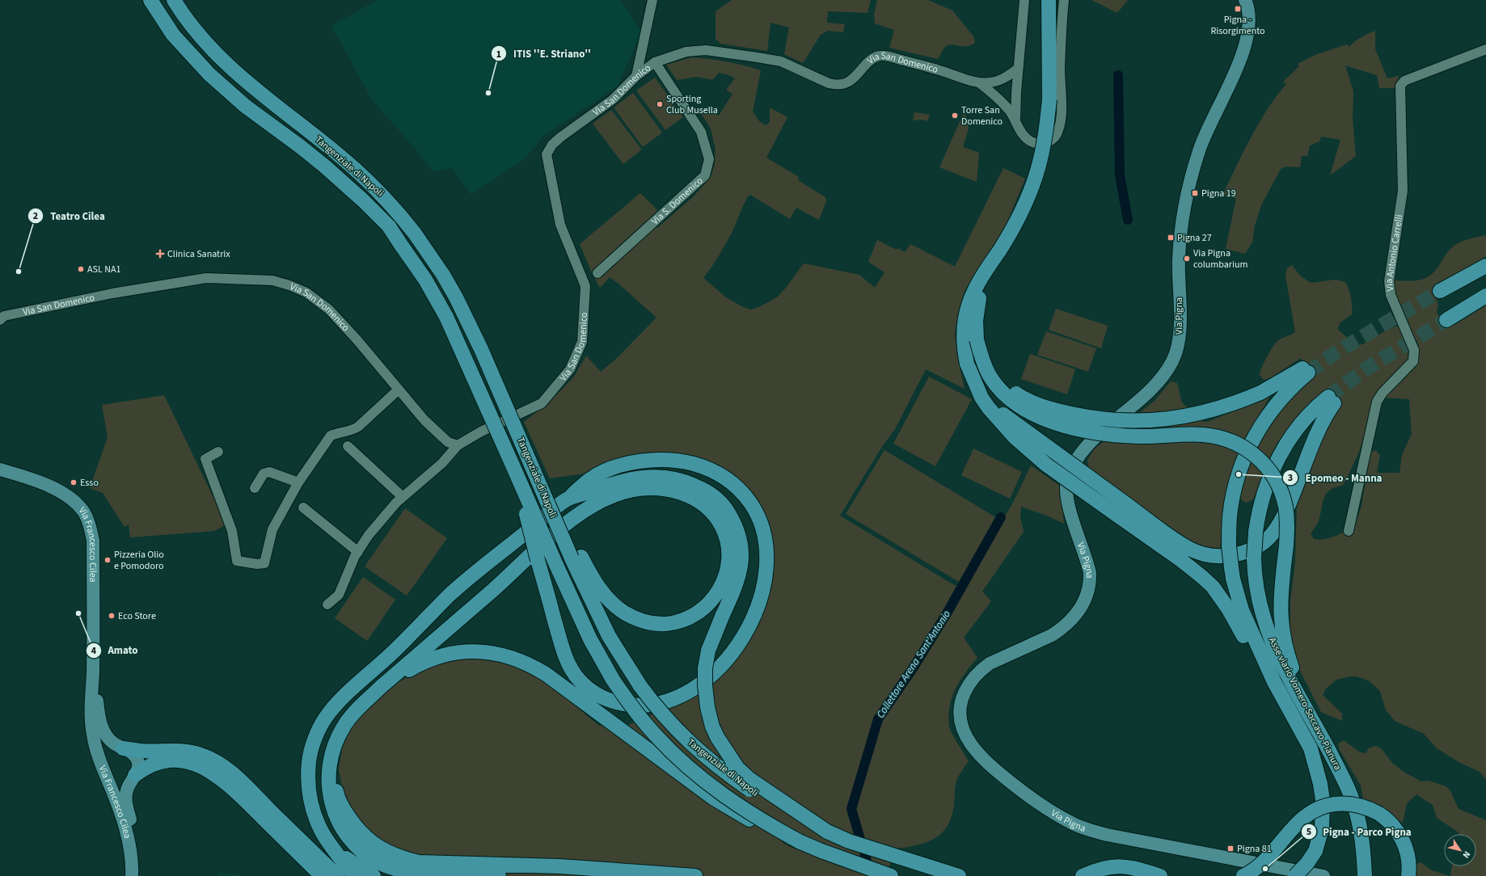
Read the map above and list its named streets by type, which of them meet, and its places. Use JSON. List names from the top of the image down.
{
  "streets": {
    "highway": ["Tangenziale di Napoli", "Asse viario Vomero-Soccavo-Pianura"],
    "main road": ["Via Pigna", "Via Francesco Cilea"],
    "street": ["Via San Domenico", "Via S. Domenico", "Via Antonio Carrelli"]
  },
  "crossings": [
    ["Via San Domenico", "Via S. Domenico"]
  ],
  "water": ["Collettore Arena Sant'Antonio"],
  "places": {
    "transit": [
      "Pigna - Risorgimento",
      "Pigna 19",
      "Pigna 27",
      "Pigna 81"
    ],
    "other": [
      "ITIS ''E. Striano''",
      "Sporting Club Musella",
      "Torre San Domenico",
      "Via Pigna columbarium",
      "ASL NA1",
      "Teatro Cilea",
      "Epomeo - Manna",
      "Esso",
      "Pizzeria Olio e Pomodoro",
      "Amato",
      "Eco Store",
      "Pigna - Parco Pigna"
    ],
    "health": ["Clinica Sanatrix"]
  },
  "north": "bottom right"
}
